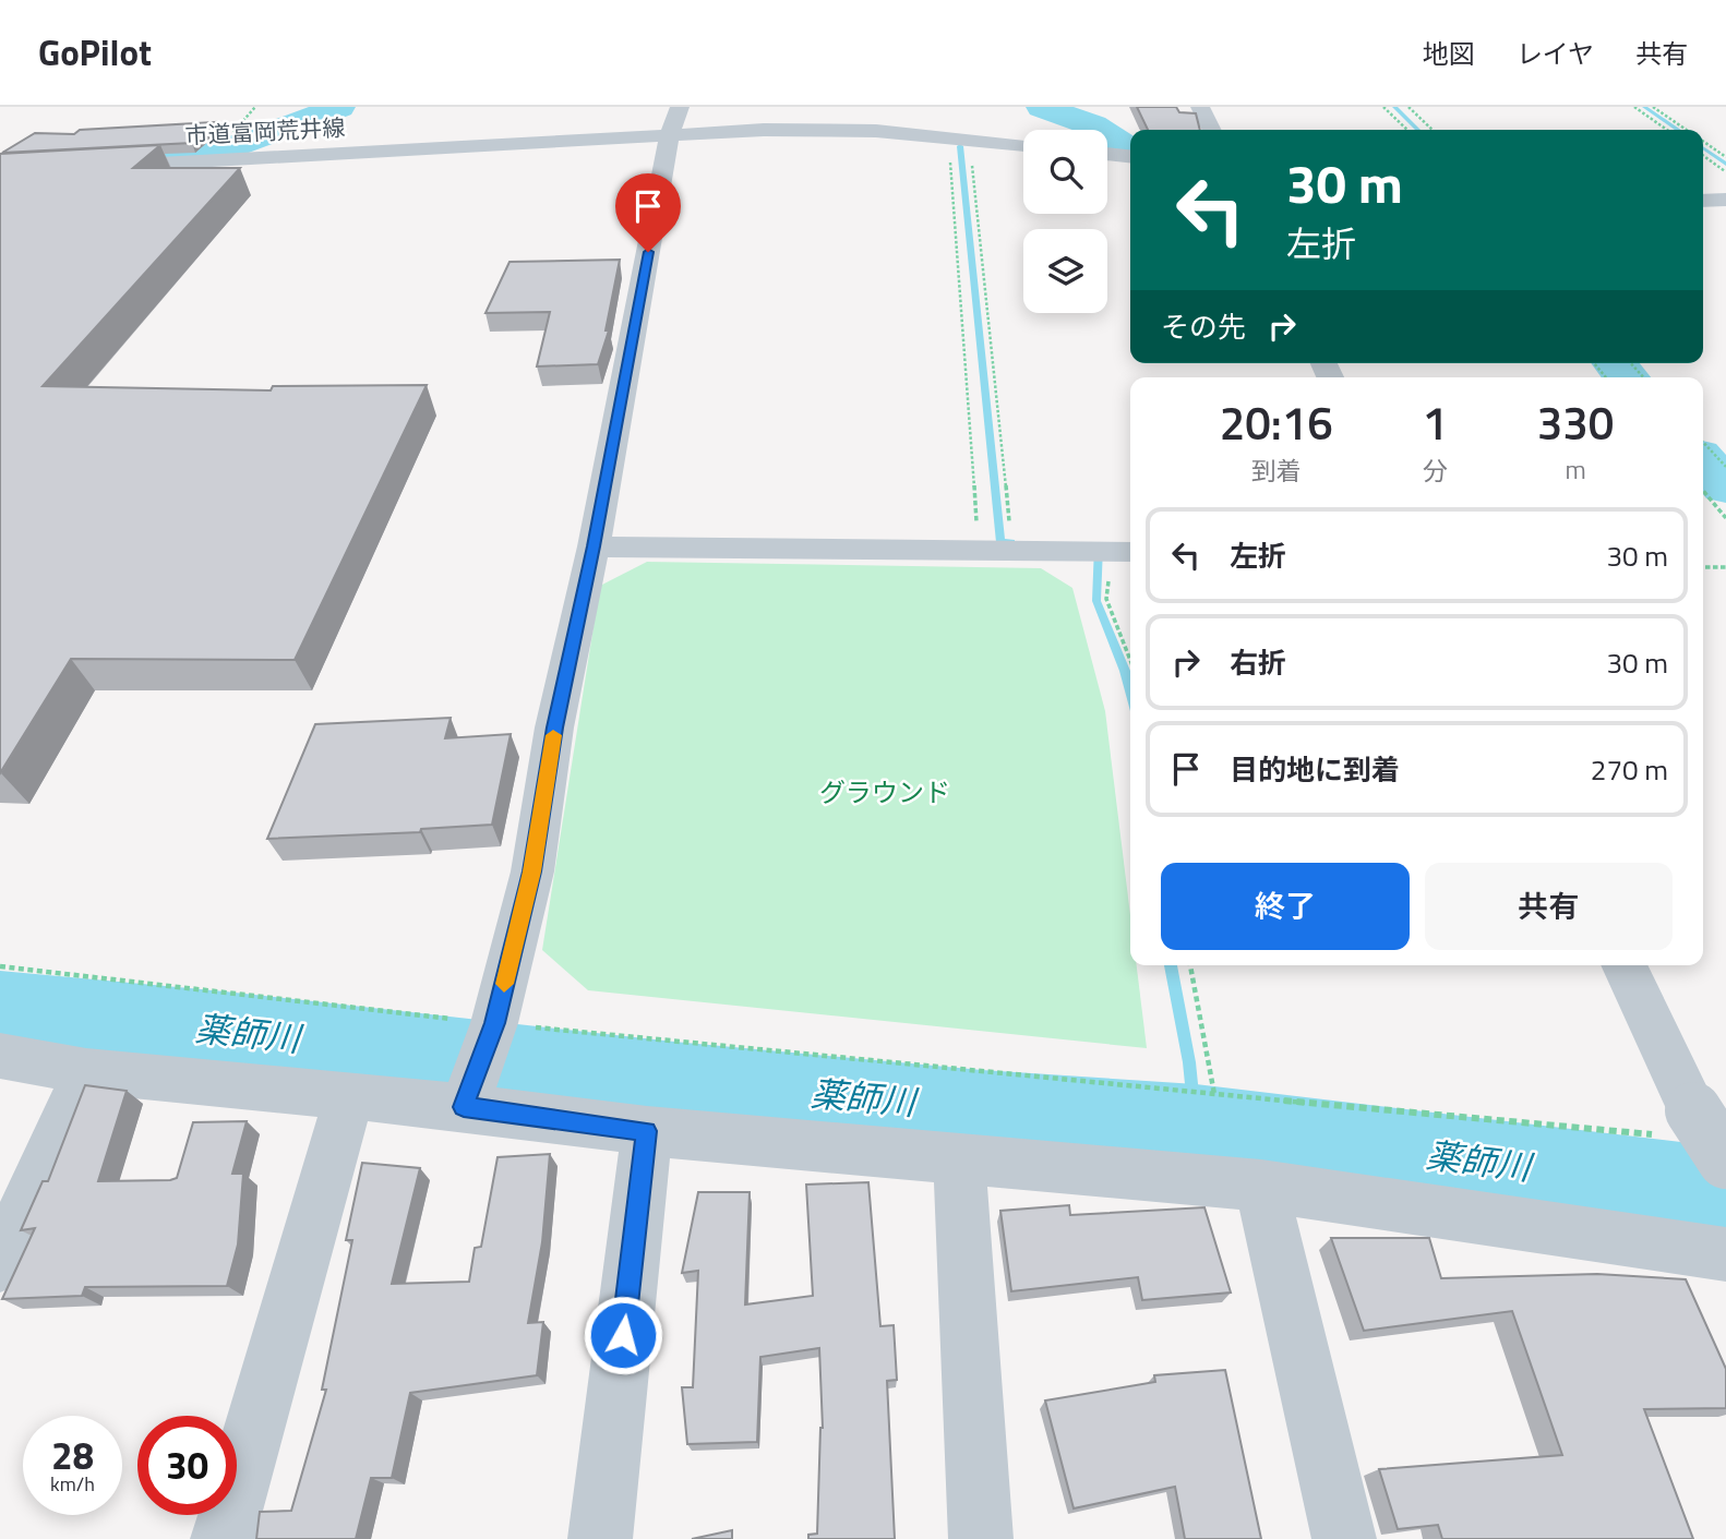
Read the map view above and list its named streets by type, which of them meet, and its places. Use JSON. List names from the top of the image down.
{
  "streets": {
    "street": ["市道富岡荒井線"]
  },
  "water": ["薬師川"],
  "parks": ["グラウンド"],
  "page": {
    "header": "GoPilot",
    "nav": ["地図", "レイヤ", "共有"],
    "turn": ["30 m", "左折"],
    "then": "その先",
    "eta": [
      "20:16",
      "到着",
      "1",
      "分",
      "330",
      "m"
    ],
    "list": [
      {
        "name": "左折",
        "value": "30 m"
      },
      {
        "name": "右折",
        "value": "30 m"
      },
      {
        "name": "目的地に到着",
        "value": "270 m"
      }
    ],
    "buttons": ["終了", "共有"],
    "speed": "28 km/h",
    "limit": "30"
  }
}
